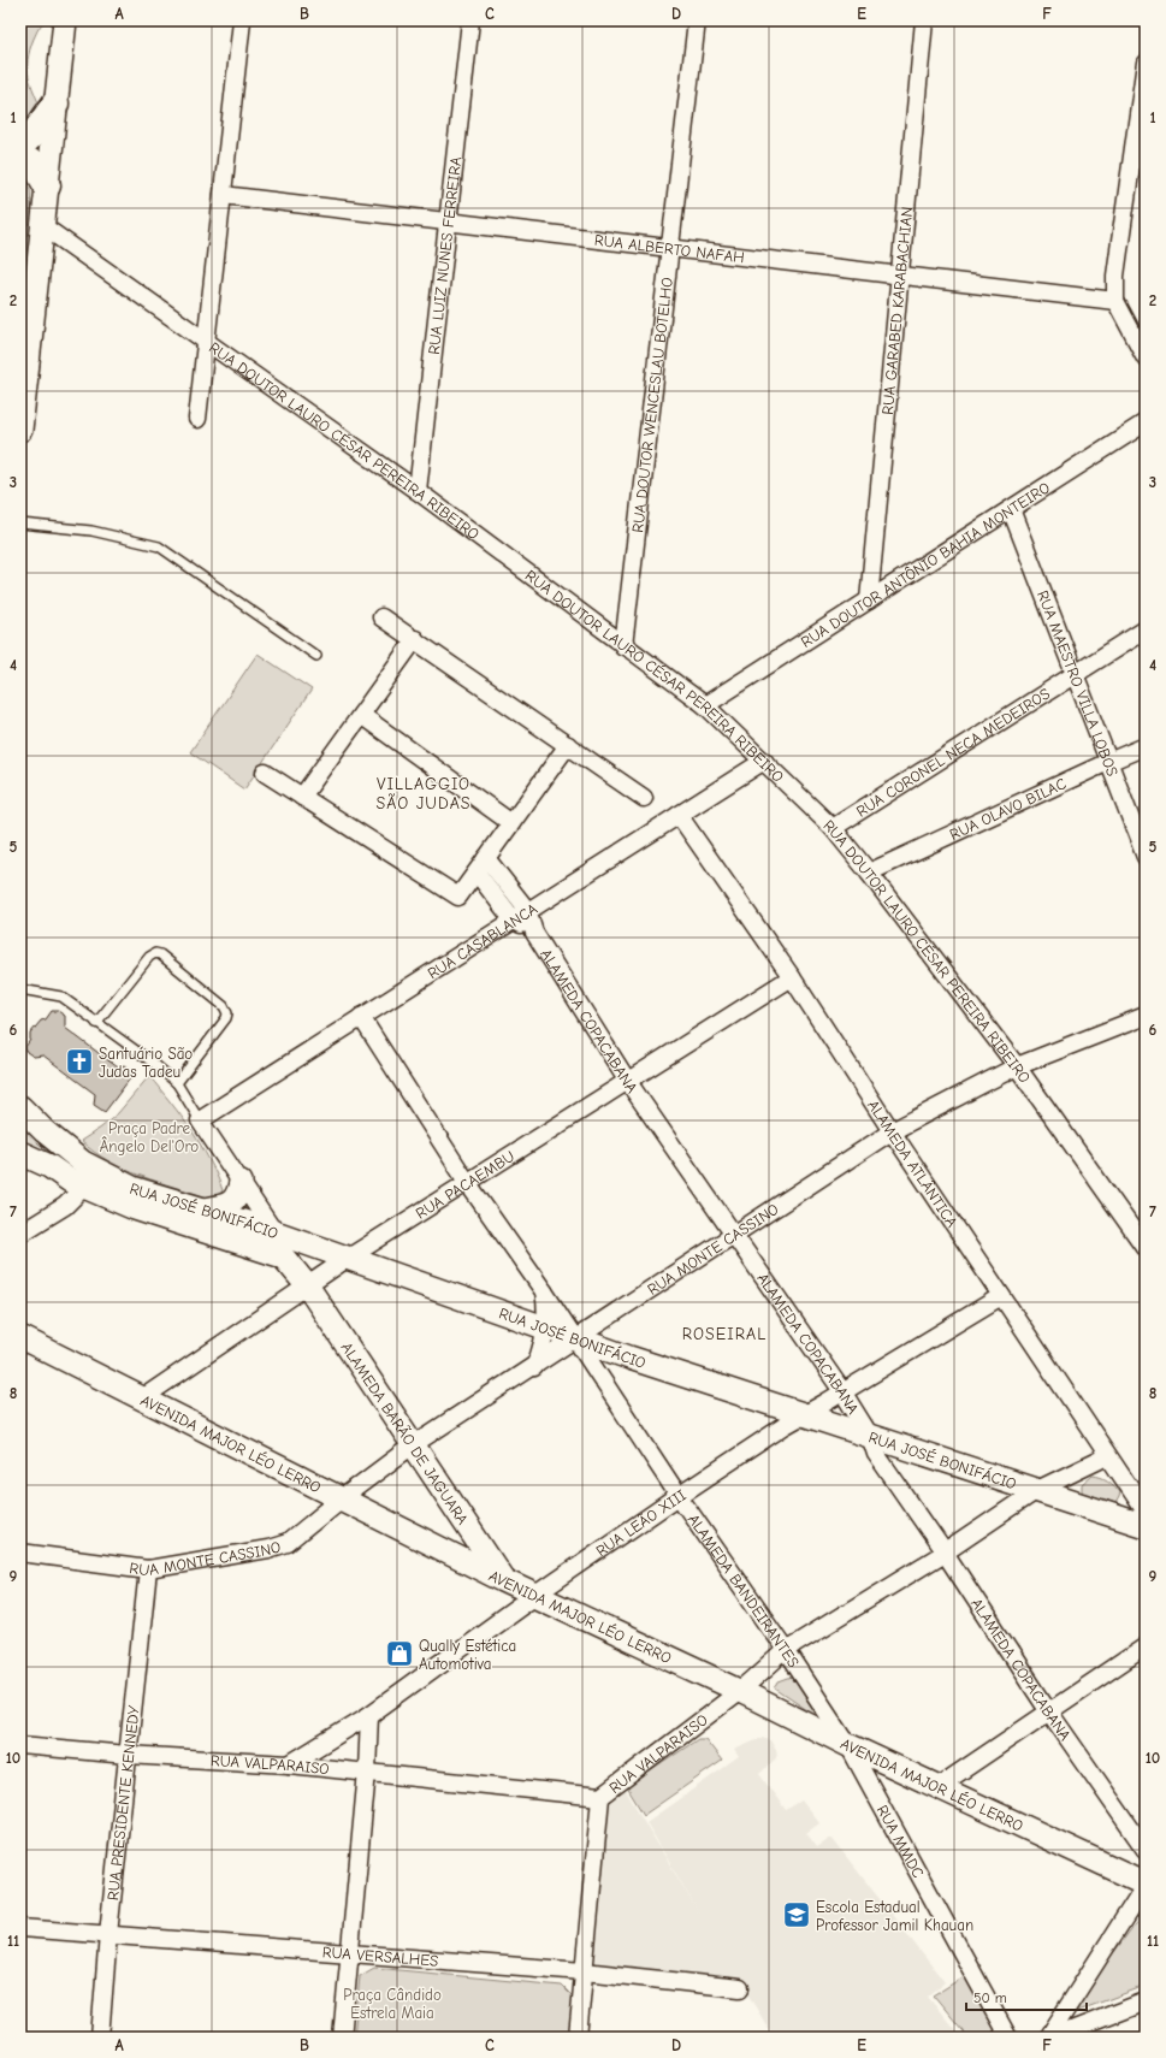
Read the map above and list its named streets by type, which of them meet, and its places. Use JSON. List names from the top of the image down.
{
  "streets": {
    "street": [
      "RUA ALBERTO NAFAH",
      "RUA LUIZ NUNES FERREIRA",
      "RUA GARABED KARABACHIAN",
      "RUA DOUTOR WENCESLAU BOTELHO",
      "RUA DOUTOR LAURO CÉSAR PEREIRA RIBEIRO",
      "RUA DOUTOR ANTÔNIO BAHIA MONTEIRO",
      "RUA MAESTRO VILLA LOBOS",
      "RUA CORONEL NECA MEDEIROS",
      "RUA OLAVO BILAC",
      "RUA CASABLANCA",
      "ALAMEDA COPACABANA",
      "ALAMEDA ATLÂNTICA",
      "RUA PACAEMBU",
      "RUA JOSÉ BONIFÁCIO",
      "RUA MONTE CASSINO",
      "ALAMEDA BARÃO DE JAGUARA",
      "AVENIDA MAJOR LÉO LERRO",
      "RUA LEÃO XIII",
      "ALAMEDA BANDEIRANTES",
      "RUA VALPARAISO",
      "RUA PRESIDENTE KENNEDY",
      "RUA MMDC",
      "RUA VERSALHES"
    ]
  },
  "crossings": [
    ["RUA ALBERTO NAFAH", "RUA LUIZ NUNES FERREIRA"],
    ["RUA ALBERTO NAFAH", "RUA GARABED KARABACHIAN"],
    ["RUA ALBERTO NAFAH", "RUA DOUTOR WENCESLAU BOTELHO"],
    ["RUA LUIZ NUNES FERREIRA", "RUA DOUTOR LAURO CÉSAR PEREIRA RIBEIRO"],
    ["RUA GARABED KARABACHIAN", "RUA DOUTOR ANTÔNIO BAHIA MONTEIRO"],
    ["RUA DOUTOR WENCESLAU BOTELHO", "RUA DOUTOR LAURO CÉSAR PEREIRA RIBEIRO"],
    ["RUA DOUTOR LAURO CÉSAR PEREIRA RIBEIRO", "RUA DOUTOR ANTÔNIO BAHIA MONTEIRO"],
    ["RUA DOUTOR LAURO CÉSAR PEREIRA RIBEIRO", "RUA CORONEL NECA MEDEIROS"],
    ["RUA DOUTOR LAURO CÉSAR PEREIRA RIBEIRO", "RUA OLAVO BILAC"],
    ["RUA DOUTOR LAURO CÉSAR PEREIRA RIBEIRO", "RUA CASABLANCA"],
    ["RUA DOUTOR LAURO CÉSAR PEREIRA RIBEIRO", "RUA MONTE CASSINO"],
    ["RUA DOUTOR ANTÔNIO BAHIA MONTEIRO", "RUA MAESTRO VILLA LOBOS"],
    ["RUA MAESTRO VILLA LOBOS", "RUA CORONEL NECA MEDEIROS"],
    ["RUA MAESTRO VILLA LOBOS", "RUA OLAVO BILAC"],
    ["RUA CASABLANCA", "ALAMEDA COPACABANA"],
    ["RUA CASABLANCA", "ALAMEDA ATLÂNTICA"],
    ["RUA CASABLANCA", "ALAMEDA BANDEIRANTES"],
    ["ALAMEDA COPACABANA", "RUA PACAEMBU"],
    ["ALAMEDA COPACABANA", "RUA JOSÉ BONIFÁCIO"],
    ["ALAMEDA COPACABANA", "RUA MONTE CASSINO"],
    ["ALAMEDA COPACABANA", "RUA LEÃO XIII"],
    ["ALAMEDA COPACABANA", "RUA VALPARAISO"],
    ["ALAMEDA ATLÂNTICA", "RUA PACAEMBU"],
    ["ALAMEDA ATLÂNTICA", "RUA MONTE CASSINO"],
    ["ALAMEDA ATLÂNTICA", "RUA LEÃO XIII"],
    ["ALAMEDA ATLÂNTICA", "RUA VALPARAISO"],
    ["RUA PACAEMBU", "RUA JOSÉ BONIFÁCIO"],
    ["RUA PACAEMBU", "ALAMEDA BARÃO DE JAGUARA"],
    ["RUA PACAEMBU", "AVENIDA MAJOR LÉO LERRO"],
    ["RUA PACAEMBU", "ALAMEDA BANDEIRANTES"],
    ["RUA JOSÉ BONIFÁCIO", "RUA MONTE CASSINO"],
    ["RUA JOSÉ BONIFÁCIO", "ALAMEDA BARÃO DE JAGUARA"],
    ["RUA JOSÉ BONIFÁCIO", "RUA LEÃO XIII"],
    ["RUA JOSÉ BONIFÁCIO", "ALAMEDA BANDEIRANTES"],
    ["RUA JOSÉ BONIFÁCIO", "RUA VALPARAISO"],
    ["RUA MONTE CASSINO", "ALAMEDA BARÃO DE JAGUARA"],
    ["RUA MONTE CASSINO", "AVENIDA MAJOR LÉO LERRO"],
    ["RUA MONTE CASSINO", "ALAMEDA BANDEIRANTES"],
    ["RUA MONTE CASSINO", "RUA PRESIDENTE KENNEDY"],
    ["ALAMEDA BARÃO DE JAGUARA", "AVENIDA MAJOR LÉO LERRO"],
    ["AVENIDA MAJOR LÉO LERRO", "RUA LEÃO XIII"],
    ["AVENIDA MAJOR LÉO LERRO", "ALAMEDA BANDEIRANTES"],
    ["AVENIDA MAJOR LÉO LERRO", "RUA VALPARAISO"],
    ["AVENIDA MAJOR LÉO LERRO", "RUA MMDC"],
    ["RUA LEÃO XIII", "ALAMEDA BANDEIRANTES"],
    ["RUA LEÃO XIII", "RUA VALPARAISO"],
    ["ALAMEDA BANDEIRANTES", "RUA VALPARAISO"],
    ["ALAMEDA BANDEIRANTES", "RUA MMDC"],
    ["RUA VALPARAISO", "RUA PRESIDENTE KENNEDY"],
    ["RUA PRESIDENTE KENNEDY", "RUA VERSALHES"]
  ],
  "districts": ["VILLAGGIO SÃO JUDAS", "ROSEIRAL"],
  "parks": ["Praça Padre Ângelo Del'Oro", "Praça Cândido Estrela Maia"],
  "places": {
    "church": ["Santuário São Judas Tadeu"],
    "shop": ["Qually Estética Automotiva"],
    "school or university": ["Escola Estadual Professor Jamil Khauan"]
  },
  "scale_bar": "50 m",
  "grid": {
    "columns": [
      "A",
      "B",
      "C",
      "D",
      "E",
      "F"
    ],
    "rows": [
      "1",
      "2",
      "3",
      "4",
      "5",
      "6",
      "7",
      "8",
      "9",
      "10",
      "11"
    ]
  }
}
